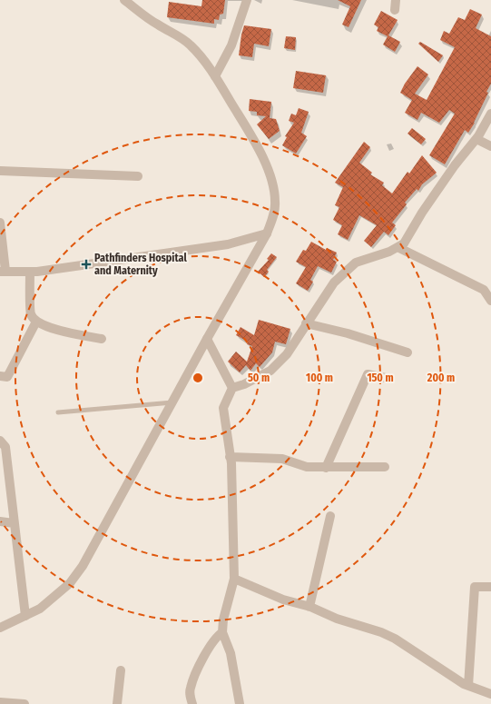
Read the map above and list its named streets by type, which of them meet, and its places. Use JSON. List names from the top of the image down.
{
  "places": {
    "health": ["Pathfinders Hospital and Maternity"]
  },
  "rings": [
    "50 m",
    "100 m",
    "150 m",
    "200 m"
  ]
}
